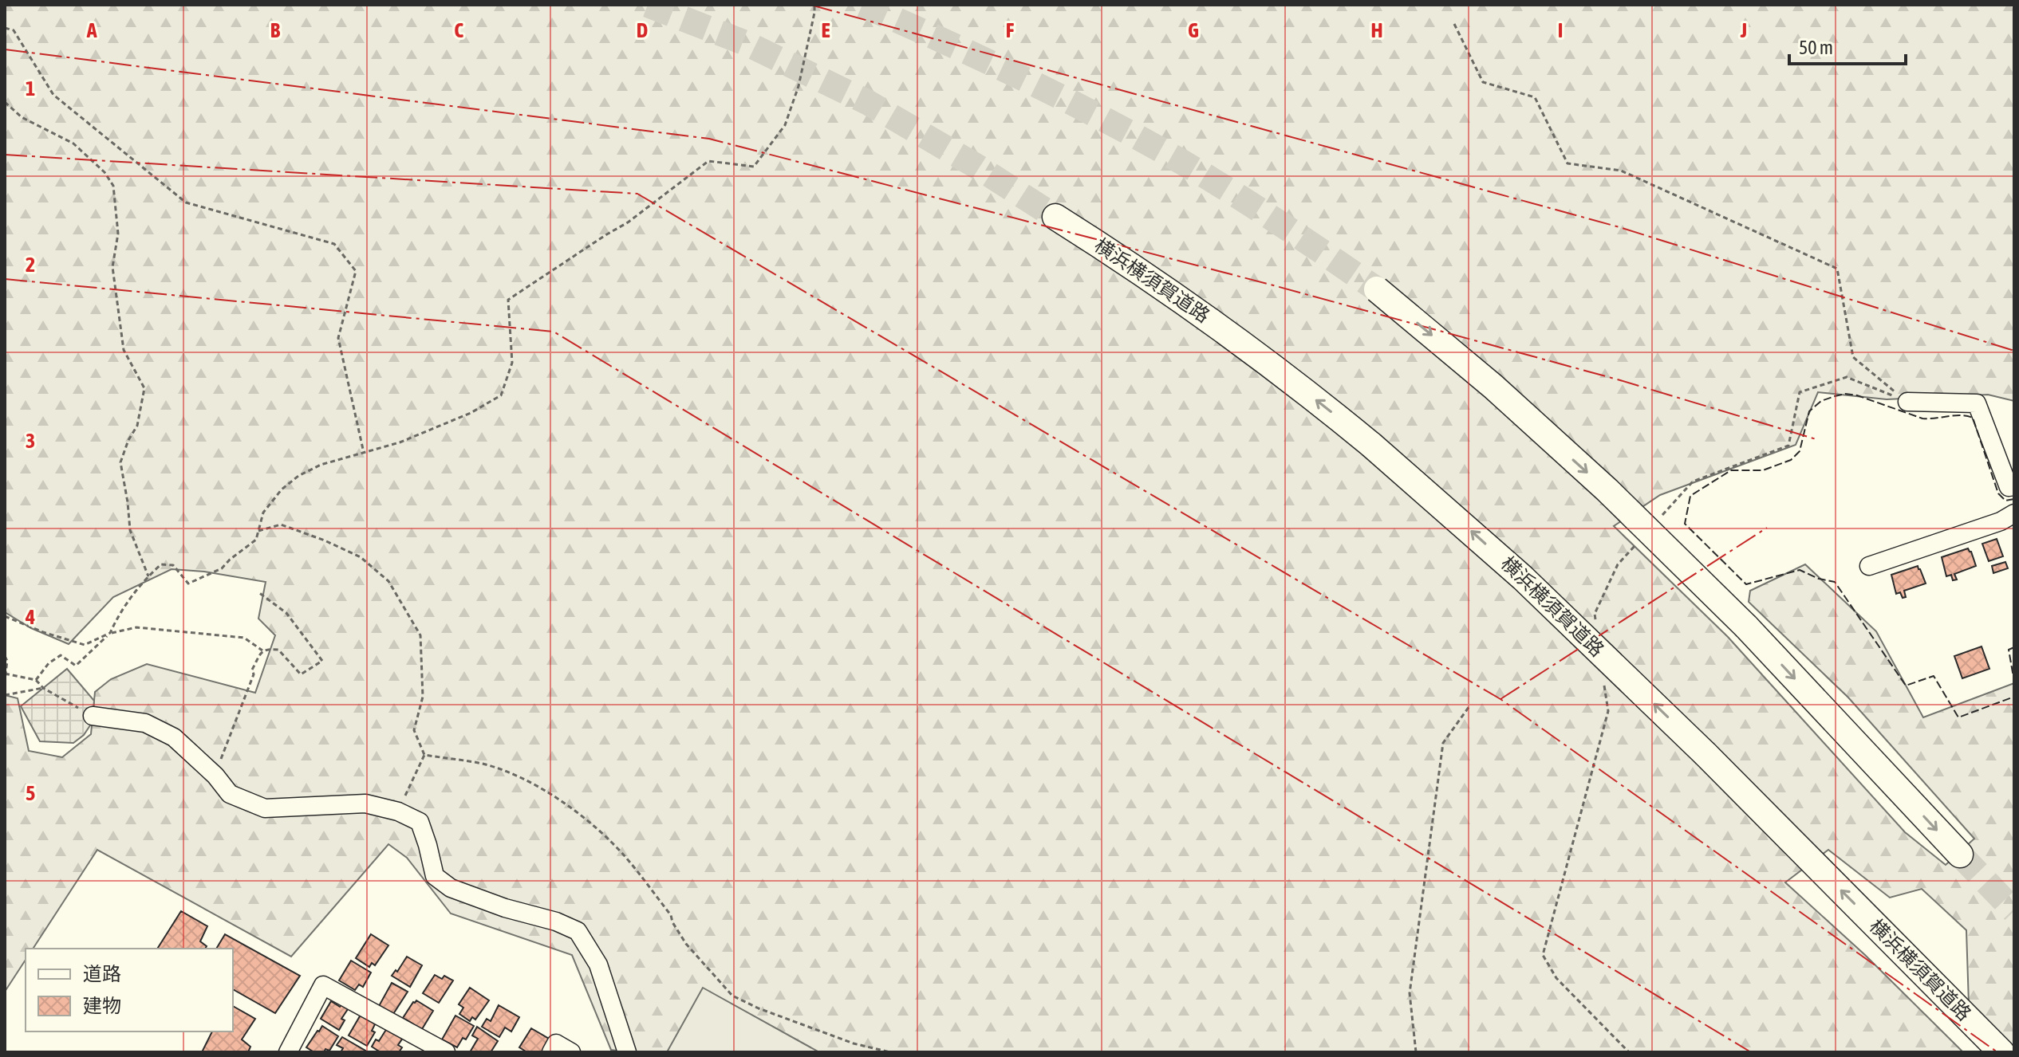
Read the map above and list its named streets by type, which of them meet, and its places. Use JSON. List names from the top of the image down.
{
  "streets": {
    "highway": ["横浜横須賀道路"]
  },
  "legend": ["道路", "建物"],
  "scale_bar": "50 m",
  "grid": {
    "columns": [
      "A",
      "B",
      "C",
      "D",
      "E",
      "F",
      "G",
      "H",
      "I",
      "J"
    ],
    "rows": [
      "1",
      "2",
      "3",
      "4",
      "5"
    ]
  }
}
